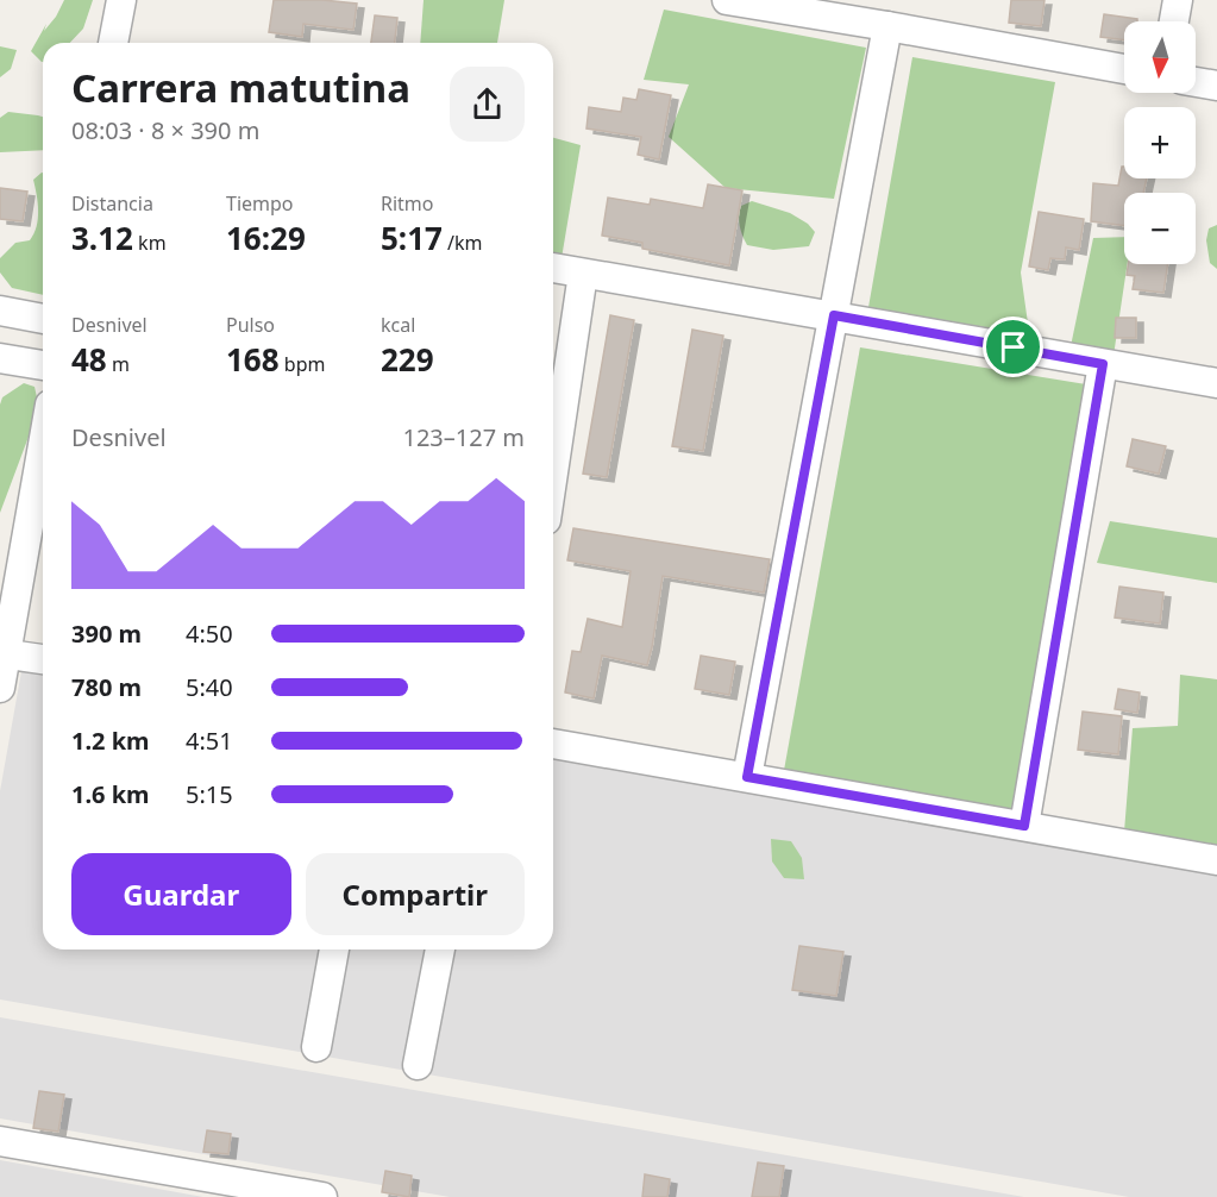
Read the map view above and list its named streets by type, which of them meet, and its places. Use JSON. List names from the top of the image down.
{
  "north": "bottom",
  "page": {
    "map_buttons": ["+", "−"],
    "heading": ["Carrera matutina", "08:03 · 8 × 390 m"],
    "stats": [
      ["Distancia", "3.12 km"],
      ["Tiempo", "16:29"],
      ["Ritmo", "5:17 /km"],
      ["Desnivel", "48 m"],
      ["Pulso", "168 bpm"],
      ["kcal", "229"]
    ],
    "chart": ["Desnivel", "123–127 m"],
    "list": [
      {
        "name": "390 m",
        "note": "4:50"
      },
      {
        "name": "780 m",
        "note": "5:40"
      },
      {
        "name": "1.2 km",
        "note": "4:51"
      },
      {
        "name": "1.6 km",
        "note": "5:15"
      }
    ],
    "buttons": ["Guardar", "Compartir"]
  }
}
